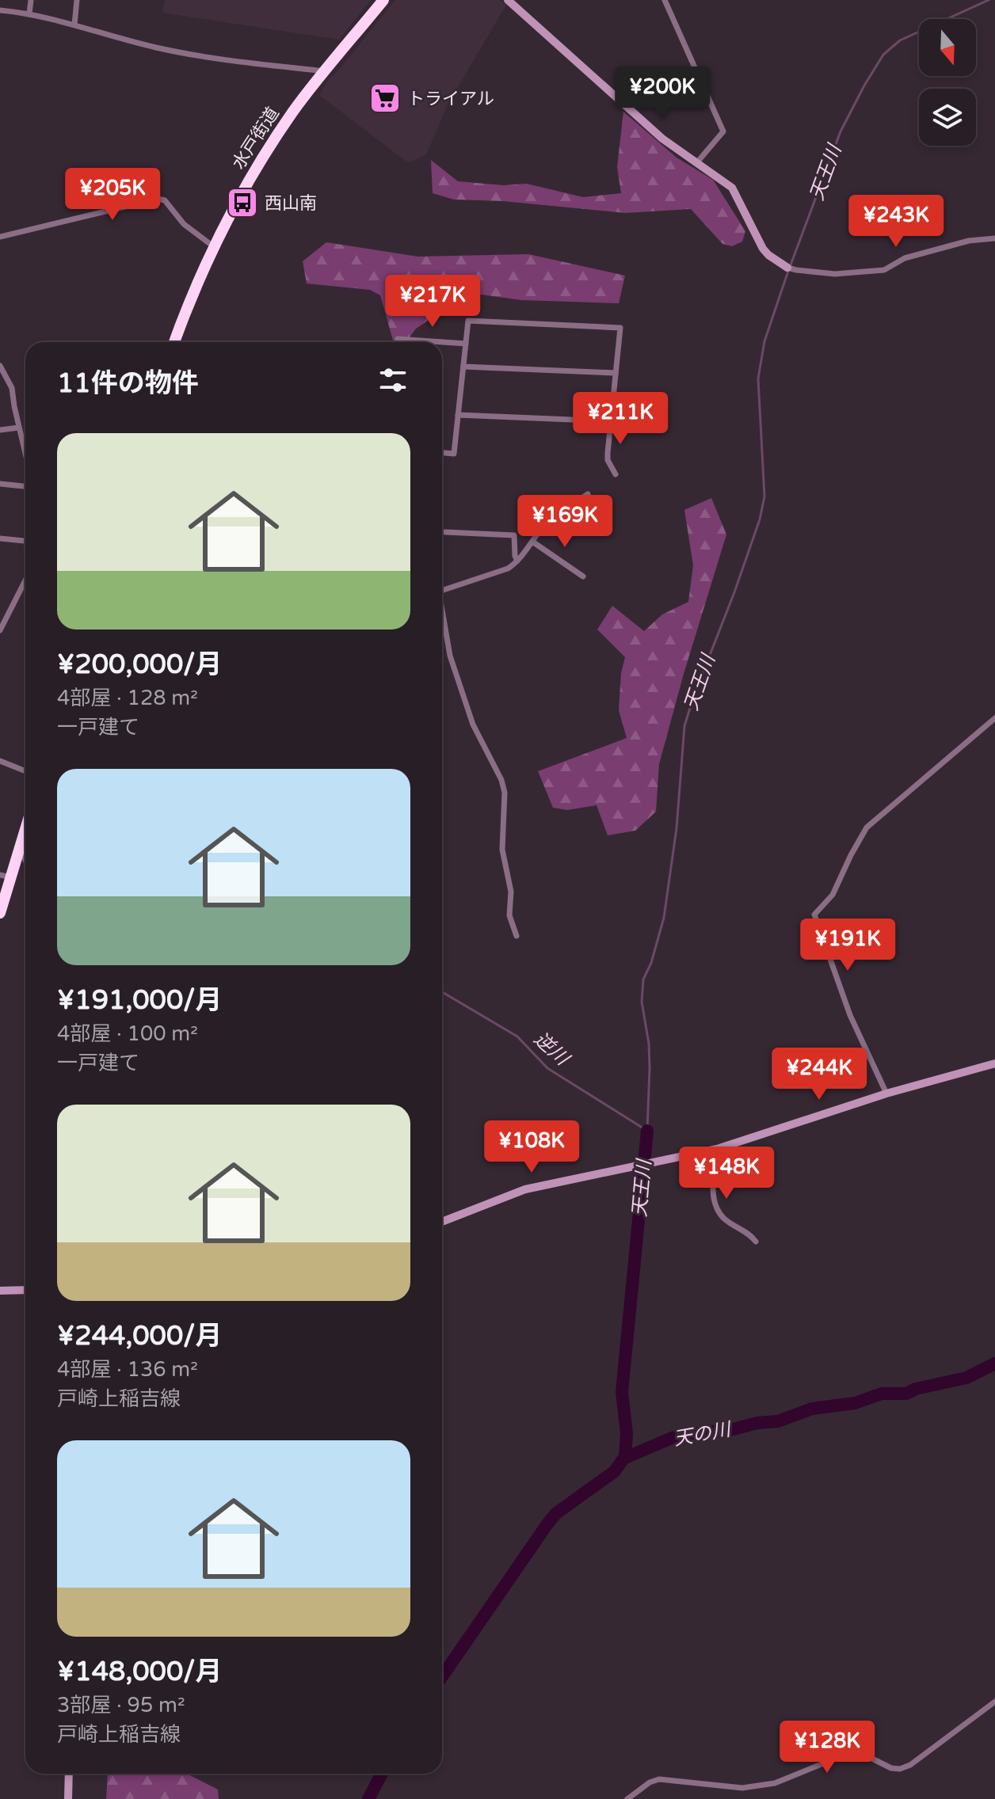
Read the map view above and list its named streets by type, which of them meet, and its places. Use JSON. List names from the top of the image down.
{
  "streets": {
    "highway": ["水戸街道"]
  },
  "water": ["天王川", "逆川", "天の川"],
  "places": {
    "supermarket": ["トライアル"],
    "bus stop": ["西山南"]
  },
  "north": "bottom",
  "page": {
    "price": [
      "¥200K",
      "¥205K",
      "¥243K",
      "¥217K",
      "¥211K",
      "¥169K",
      "¥191K",
      "¥244K",
      "¥108K",
      "¥148K",
      "¥128K"
    ],
    "heading": "11件の物件",
    "list": [
      {
        "name": "¥200,000/月",
        "note": "4部屋 · 128 m² · 一戸建て"
      },
      {
        "name": "¥191,000/月",
        "note": "4部屋 · 100 m² · 一戸建て"
      },
      {
        "name": "¥244,000/月",
        "note": "4部屋 · 136 m² · 戸崎上稲吉線"
      },
      {
        "name": "¥148,000/月",
        "note": "3部屋 · 95 m² · 戸崎上稲吉線"
      }
    ]
  }
}
